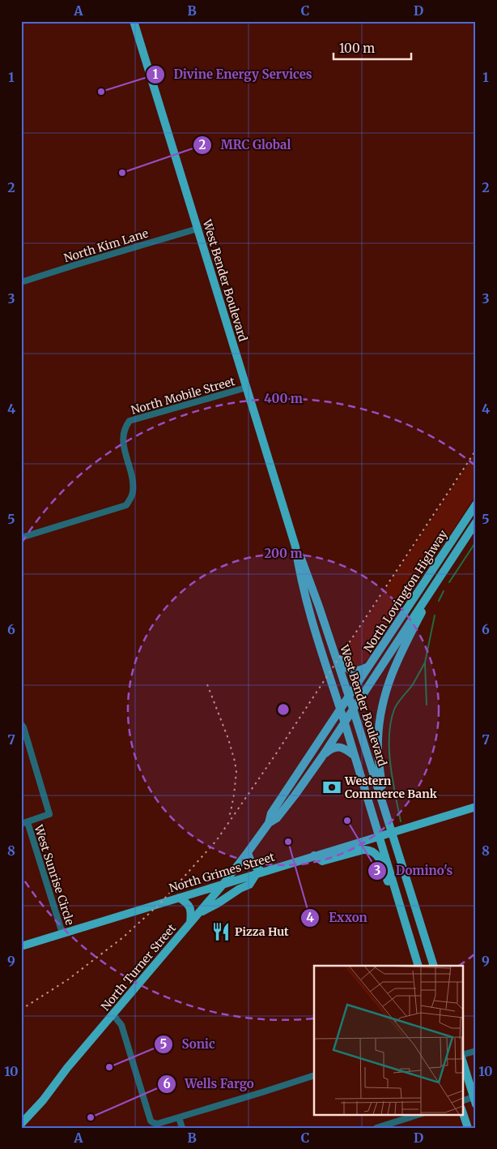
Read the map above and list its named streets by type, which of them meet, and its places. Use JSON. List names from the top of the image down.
{
  "streets": {
    "main road": [
      "West Bender Boulevard",
      "North Lovington Highway",
      "North Grimes Street",
      "North Turner Street"
    ],
    "street": ["North Kim Lane", "North Mobile Street", "West Sunrise Circle"]
  },
  "crossings": [
    ["North Kim Lane", "West Bender Boulevard"],
    ["West Bender Boulevard", "North Mobile Street"],
    ["West Bender Boulevard", "North Lovington Highway"],
    ["West Bender Boulevard", "North Grimes Street"],
    ["West Bender Boulevard", "North Turner Street"],
    ["North Lovington Highway", "North Turner Street"],
    ["North Grimes Street", "West Sunrise Circle"],
    ["North Grimes Street", "North Turner Street"]
  ],
  "places": {
    "other": [
      "Divine Energy Services",
      "MRC Global",
      "Domino's",
      "Exxon",
      "Sonic",
      "Wells Fargo"
    ],
    "bank": ["Western Commerce Bank"],
    "restaurant": ["Pizza Hut"]
  },
  "scale_bar": "100 m",
  "grid": {
    "columns": [
      "A",
      "B",
      "C",
      "D"
    ],
    "rows": [
      "1",
      "2",
      "3",
      "4",
      "5",
      "6",
      "7",
      "8",
      "9",
      "10"
    ]
  },
  "rings": ["400 m", "200 m"]
}
